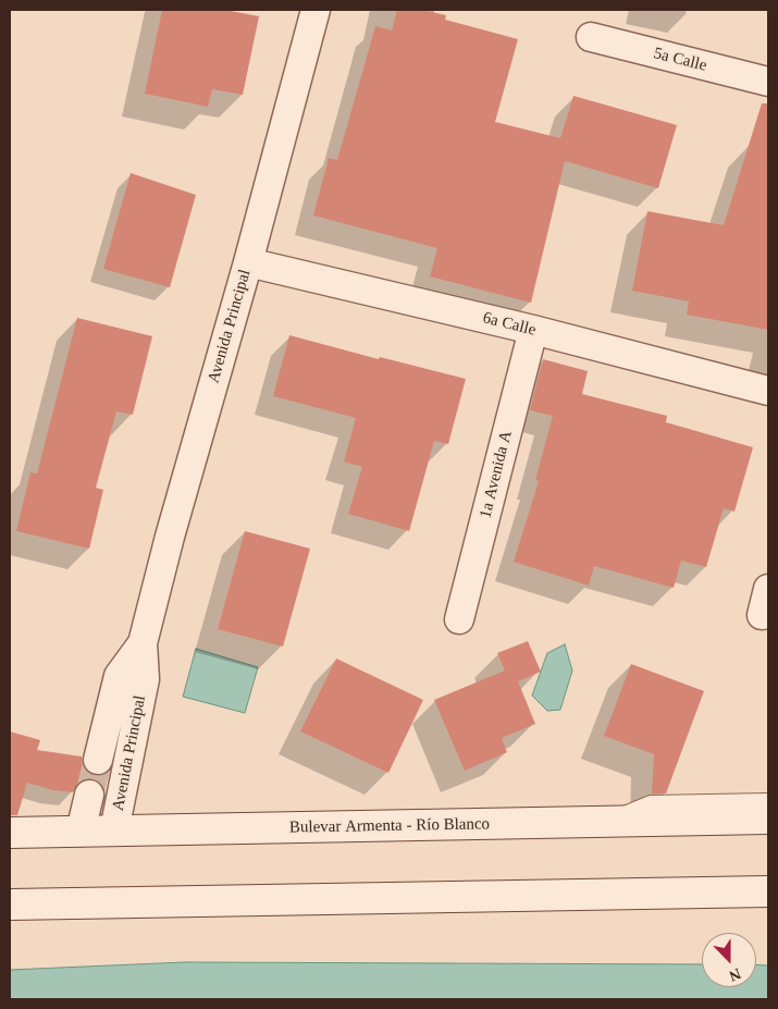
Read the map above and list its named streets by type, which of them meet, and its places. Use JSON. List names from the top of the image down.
{
  "streets": {
    "main road": ["Bulevar Armenta - Río Blanco"],
    "street": [
      "5a Calle",
      "6a Calle",
      "Avenida Principal",
      "1a Avenida A"
    ]
  },
  "crossings": [
    ["6a Calle", "Avenida Principal"],
    ["6a Calle", "1a Avenida A"],
    ["Avenida Principal", "Bulevar Armenta - Río Blanco"]
  ],
  "north": "bottom"
}
